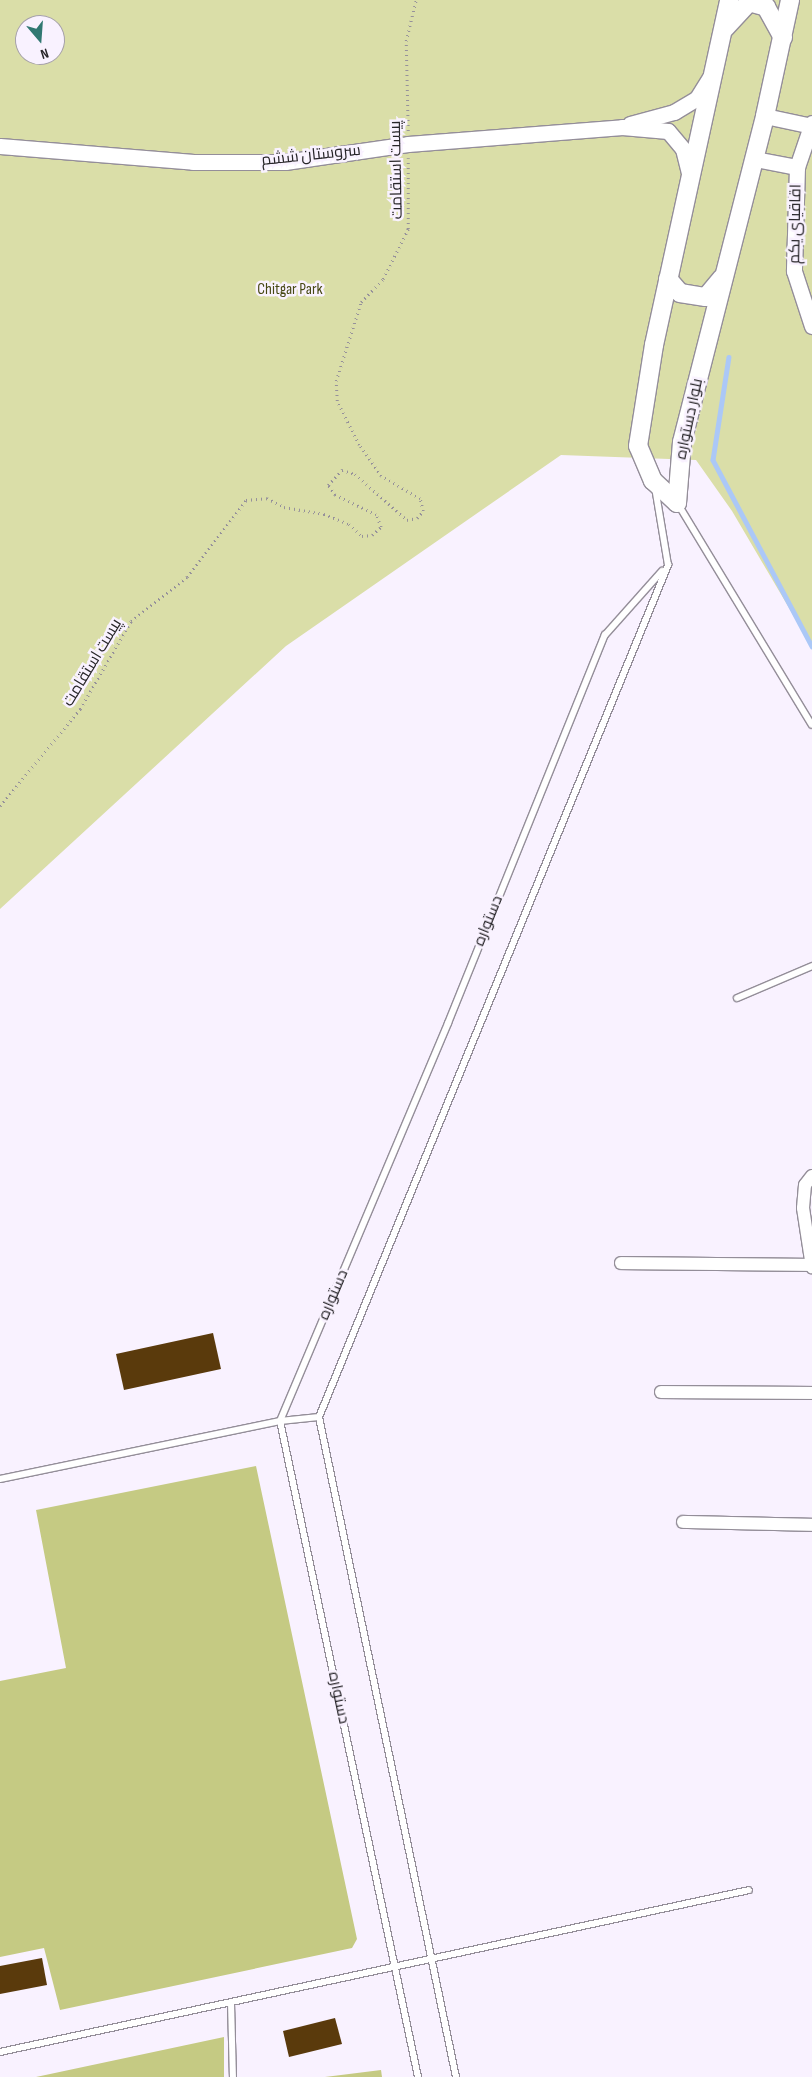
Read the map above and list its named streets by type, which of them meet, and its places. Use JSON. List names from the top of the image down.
{
  "streets": {
    "main road": ["بلوار دستواره"],
    "street": ["سروستان ششم", "اقاقیای یکم"],
    "lane": ["دستواره"],
    "path": ["پیست استقامت"]
  },
  "crossings": [
    ["سروستان ششم", "پیست استقامت"]
  ],
  "parks": ["Chitgar Park"],
  "north": "bottom"
}
